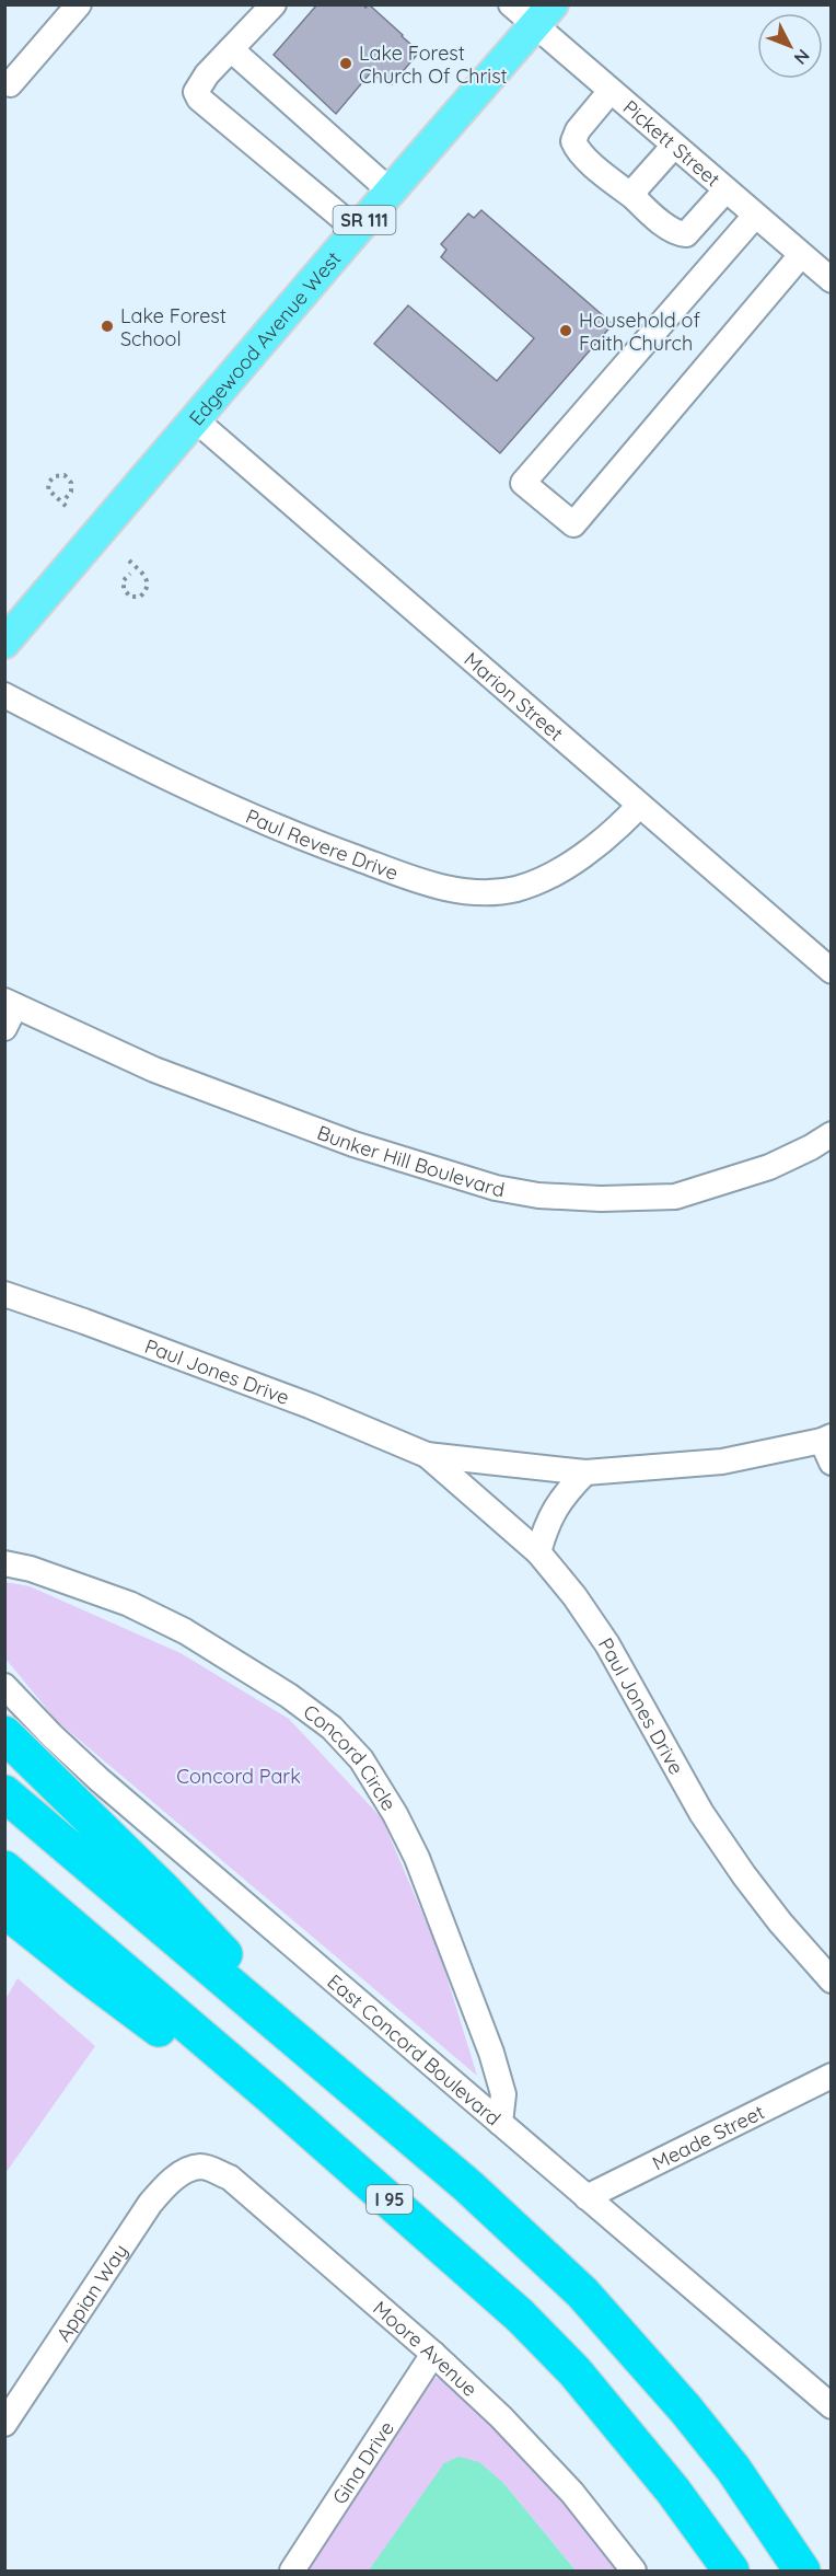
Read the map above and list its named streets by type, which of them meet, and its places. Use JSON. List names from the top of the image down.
{
  "streets": {
    "highway": ["I 95"],
    "main road": ["SR 111", "Edgewood Avenue West"],
    "street": [
      "Pickett Street",
      "Marion Street",
      "Paul Revere Drive",
      "Bunker Hill Boulevard",
      "Paul Jones Drive",
      "Concord Circle",
      "East Concord Boulevard",
      "Meade Street",
      "Appian Way",
      "Moore Avenue",
      "Gina Drive"
    ]
  },
  "crossings": [
    ["Pickett Street", "Edgewood Avenue West"],
    ["Edgewood Avenue West", "Marion Street"],
    ["Marion Street", "Paul Revere Drive"],
    ["Concord Circle", "East Concord Boulevard"],
    ["East Concord Boulevard", "Meade Street"],
    ["Appian Way", "Moore Avenue"],
    ["Moore Avenue", "Gina Drive"]
  ],
  "parks": ["Concord Park"],
  "places": ["Lake Forest Church Of Christ", "Lake Forest School", "Household of Faith Church"],
  "north": "bottom right"
}
